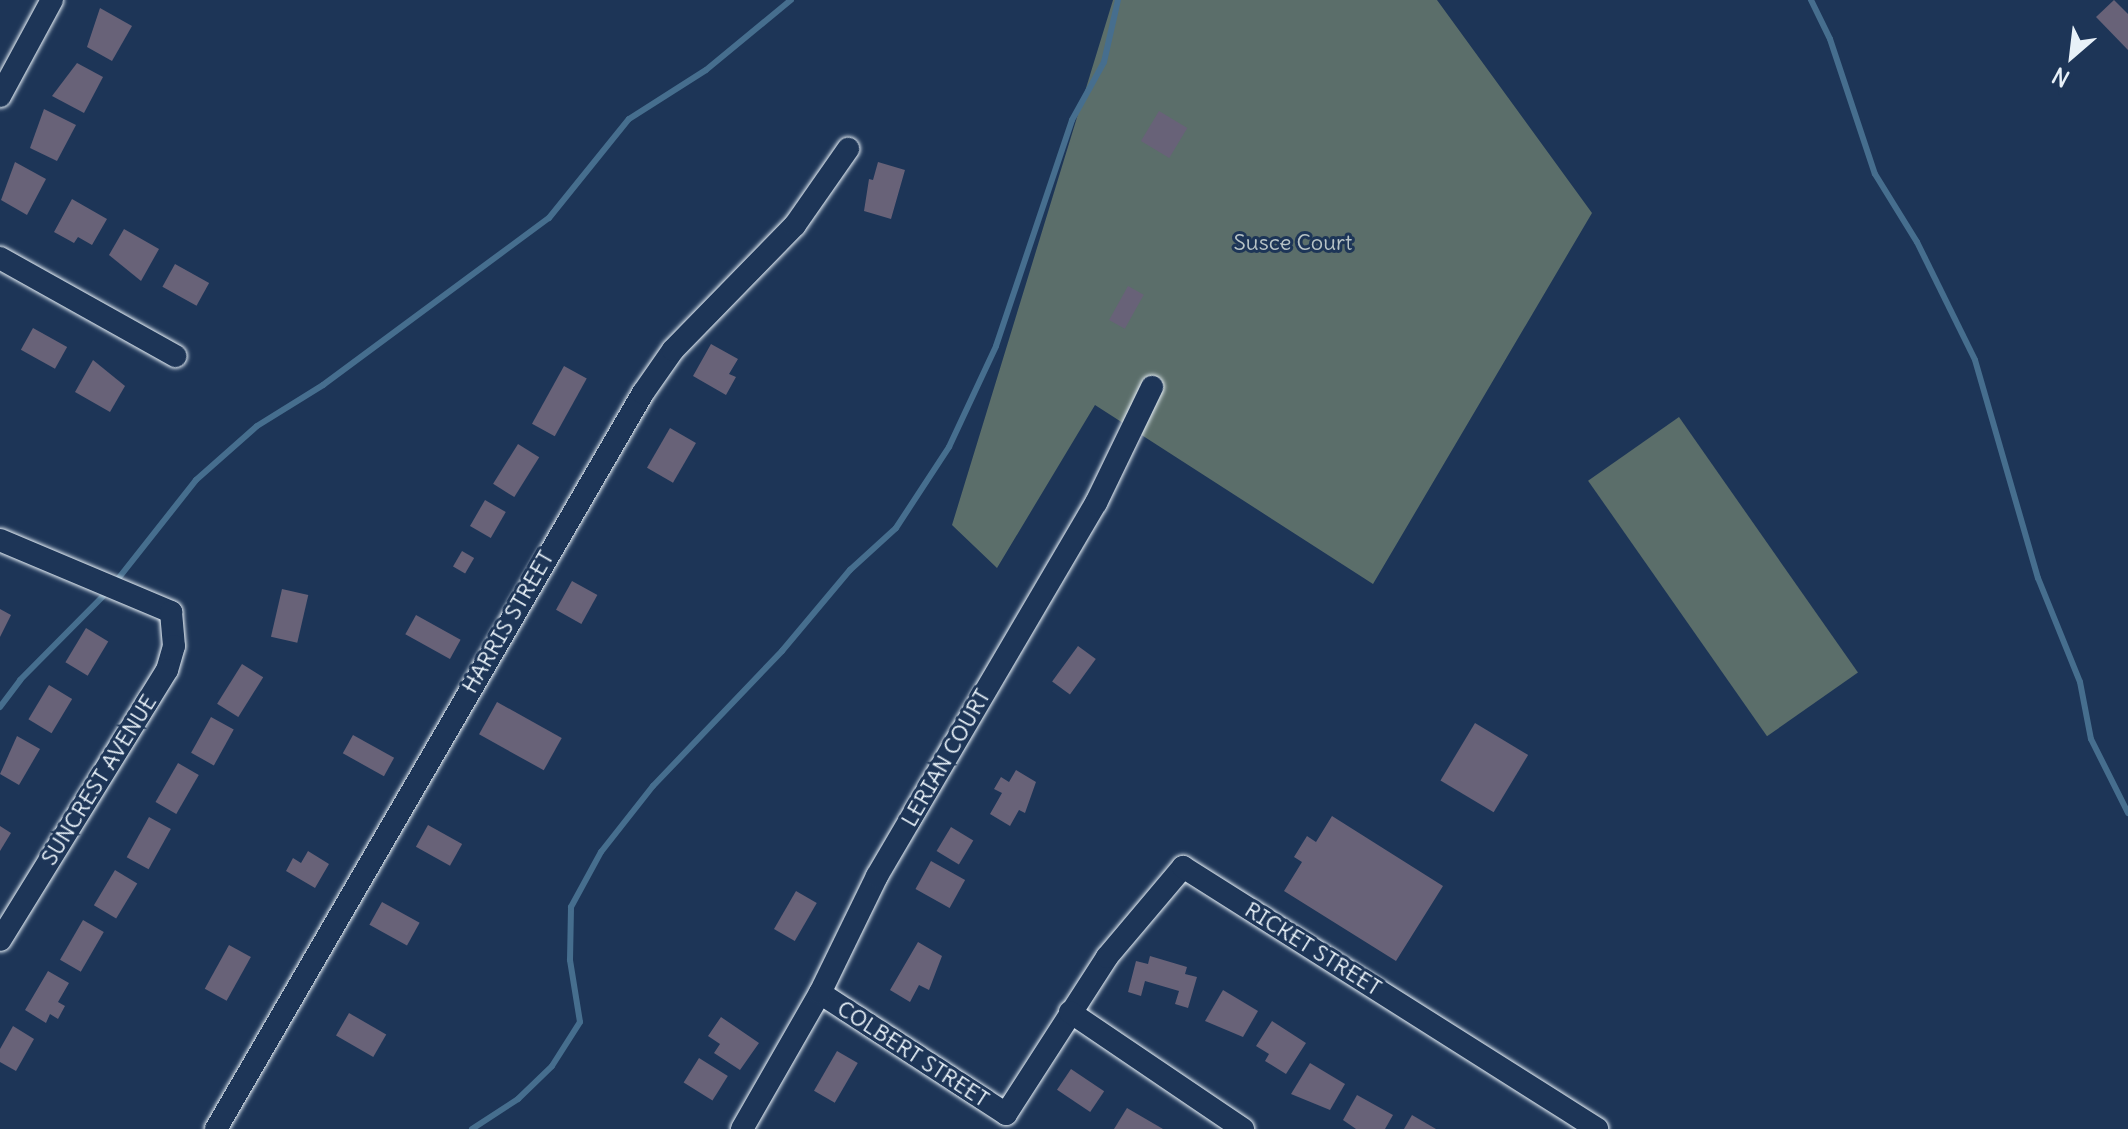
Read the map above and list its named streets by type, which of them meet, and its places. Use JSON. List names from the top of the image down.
{
  "streets": {
    "street": [
      "HARRIS STREET",
      "LERIAN COURT",
      "SUNCREST AVENUE",
      "RICKET STREET",
      "COLBERT STREET"
    ]
  },
  "crossings": [
    ["LERIAN COURT", "COLBERT STREET"],
    ["RICKET STREET", "COLBERT STREET"]
  ],
  "parks": ["Susce Court"],
  "north": "bottom left"
}
